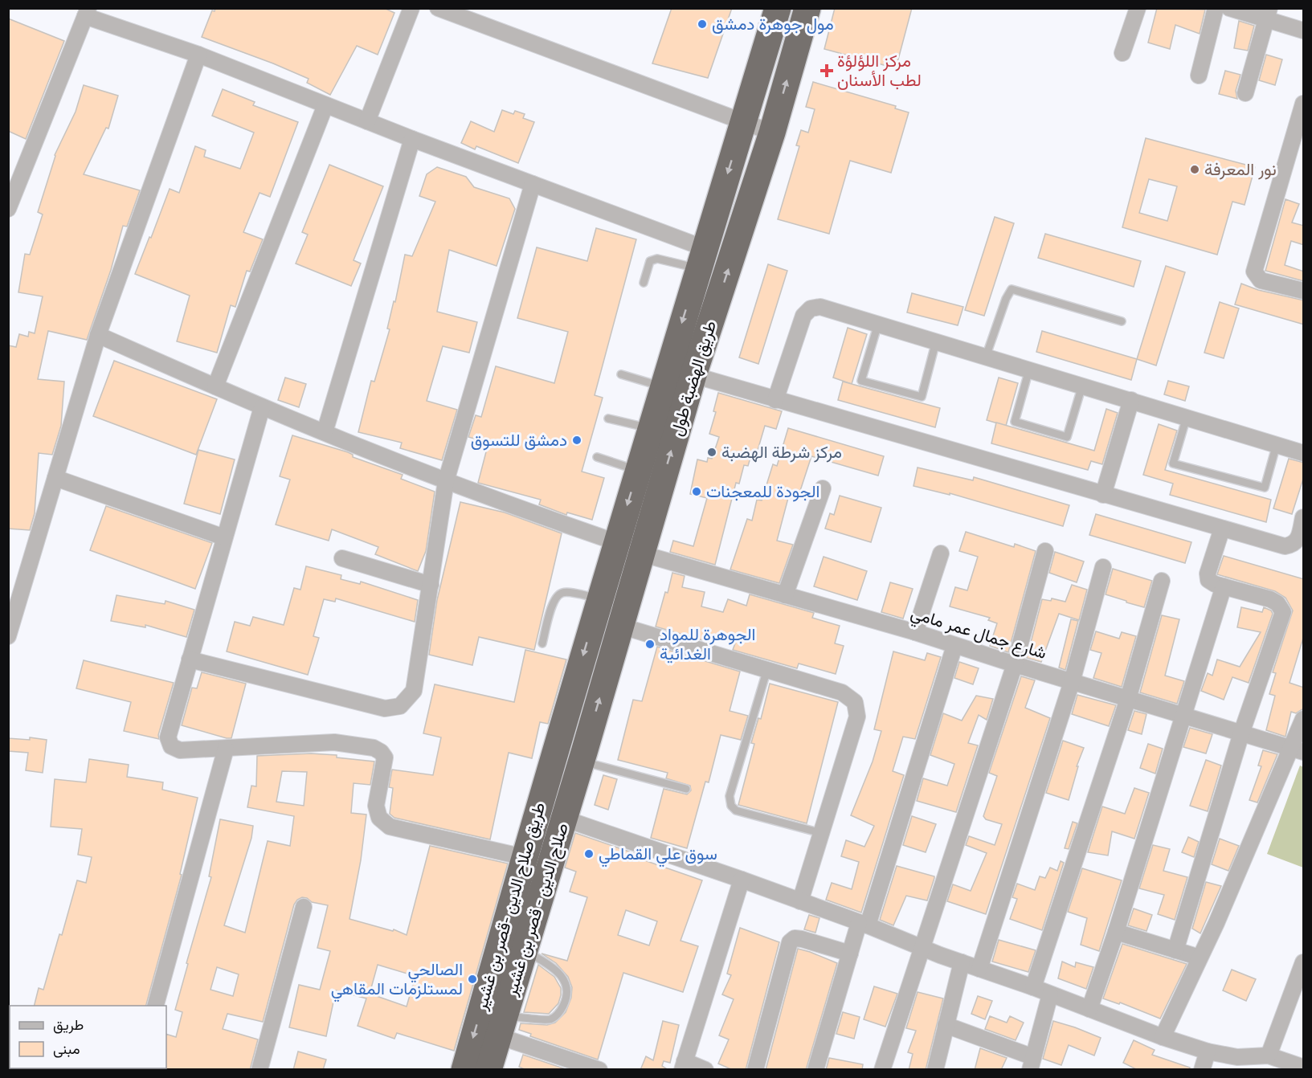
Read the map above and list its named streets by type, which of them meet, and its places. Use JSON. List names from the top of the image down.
{
  "streets": {
    "highway": ["طريق الهضبة طول", "طريق صلاح الدين -قصر بن غشير", "صلاح الدين - قصر بن غشير"],
    "street": ["شارع جمال عمر مامي"]
  },
  "crossings": [
    ["طريق الهضبة طول", "شارع جمال عمر مامي"],
    ["طريق الهضبة طول", "طريق صلاح الدين -قصر بن غشير"],
    ["طريق الهضبة طول", "صلاح الدين - قصر بن غشير"]
  ],
  "one_way": ["طريق صلاح الدين -قصر بن غشير"],
  "places": {
    "other": [
      "مول جوهرة دمشق",
      "نور المعرفة",
      "دمشق للتسوق",
      "مركز شرطة الهضبة",
      "الجودة للمعجنات",
      "الجوهرة للمواد الغدائية",
      "سوق علي القماطي",
      "الصالحي لمستلزمات المقاهي"
    ],
    "health": ["مركز اللؤلؤة لطب الأسنان"]
  },
  "legend": ["طريق", "مبنى"]
}
